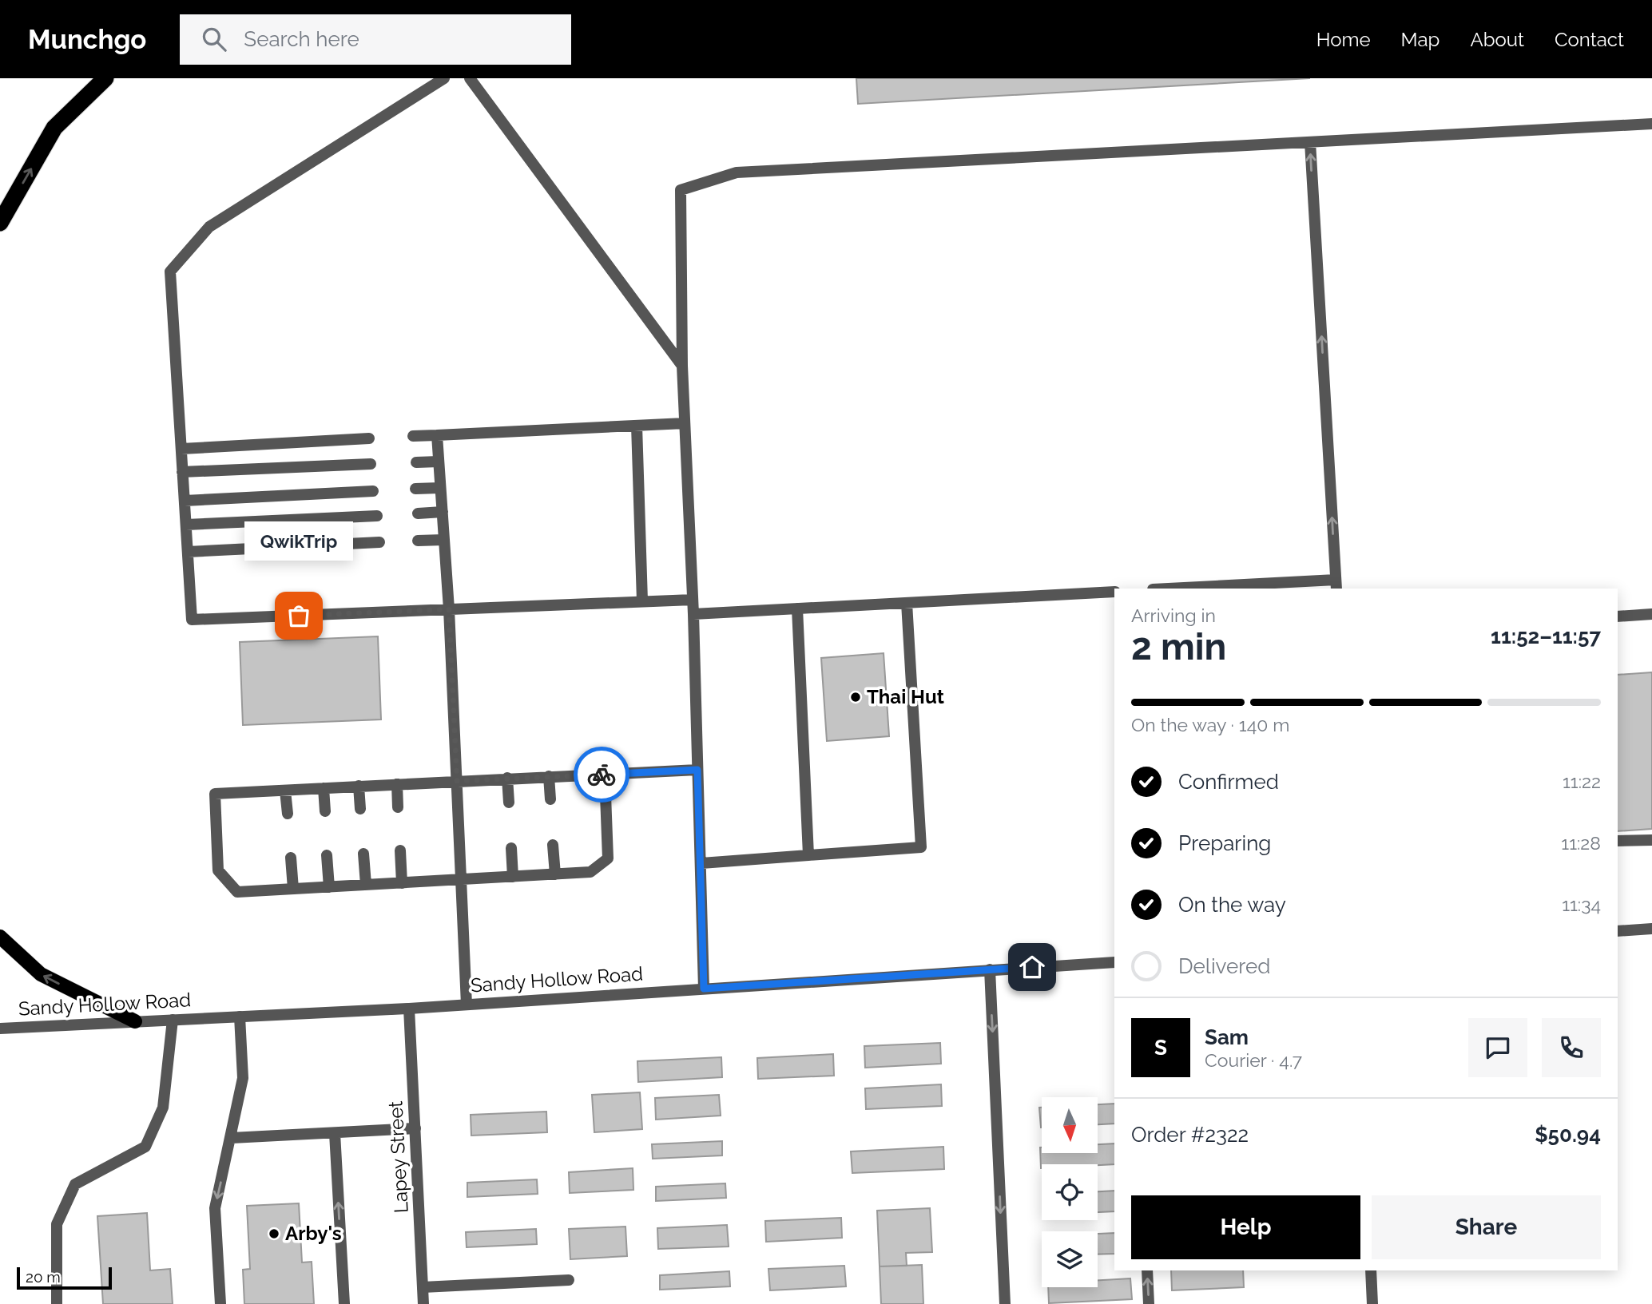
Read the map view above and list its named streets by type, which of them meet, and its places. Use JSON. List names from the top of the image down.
{
  "streets": {
    "street": ["Sandy Hollow Road", "Lapey Street"]
  },
  "crossings": [
    ["Sandy Hollow Road", "Lapey Street"]
  ],
  "places": ["QwikTrip", "Thai Hut", "Arby's"],
  "scale_bar": "20 m",
  "north": "bottom",
  "page": {
    "header": "Munchgo",
    "search": "Search here",
    "nav": [
      "Home",
      "Map",
      "About",
      "Contact"
    ],
    "bubble": "QwikTrip",
    "heading": ["2 min", "Arriving in", "11:52–11:57"],
    "panel": [
      "Sam",
      "Courier · 4.7",
      "Order #2322",
      "$50.94"
    ],
    "bar": "On the way · 140 m",
    "list": [
      ["Confirmed", "11:22"],
      ["Preparing", "11:28"],
      ["On the way", "11:34"],
      "Delivered"
    ],
    "round": "S",
    "buttons": ["Help", "Share"],
    "scale": "20 m"
  }
}
